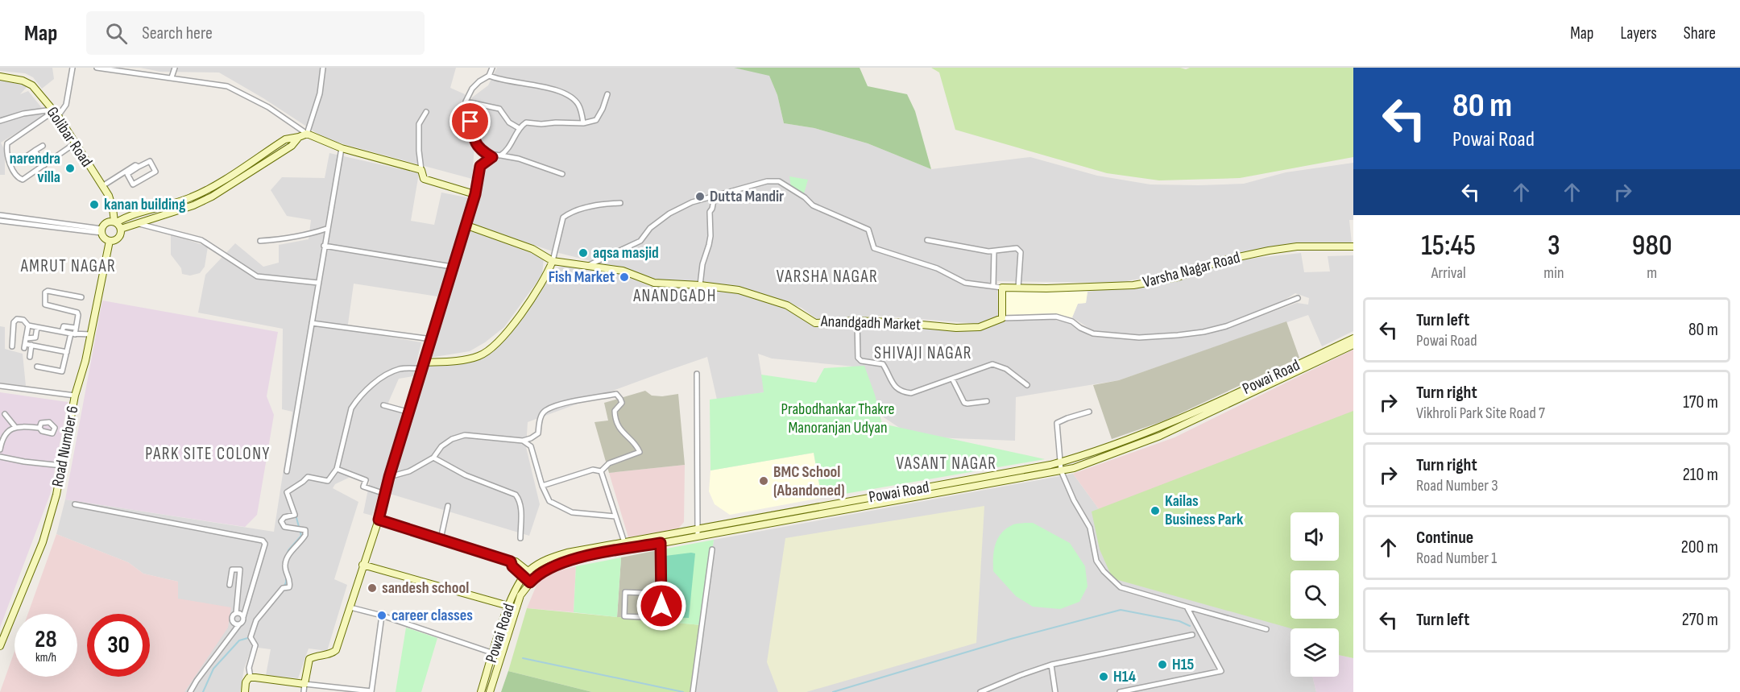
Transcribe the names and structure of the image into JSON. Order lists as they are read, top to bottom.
{
  "streets": {
    "street": [
      "Golibar Road",
      "Varsha Nagar Road",
      "Anandgadh Market",
      "Powai Road",
      "Road Number 6"
    ]
  },
  "crossings": [
    ["Golibar Road", "Road Number 6"]
  ],
  "districts": [
    "AMRUT NAGAR",
    "VARSHA NAGAR",
    "ANANDGADH",
    "SHIVAJI NAGAR",
    "PARK SITE COLONY",
    "VASANT NAGAR"
  ],
  "parks": ["Prabodhankar Thakre Manoranjan Udyan"],
  "places": [
    "narendra villa",
    "Dutta Mandir",
    "kanan building",
    "aqsa masjid",
    "Fish Market",
    "BMC School (Abandoned)",
    "Kailas Business Park",
    "sandesh school",
    "career classes",
    "H15",
    "H14"
  ],
  "page": {
    "header": "Map",
    "search": "Search here",
    "nav": ["Map", "Layers", "Share"],
    "turn": ["80 m", "Powai Road"],
    "eta": [
      "15:45",
      "Arrival",
      "3",
      "min",
      "980",
      "m"
    ],
    "list": [
      {
        "name": "Turn left",
        "note": "Powai Road",
        "value": "80 m"
      },
      {
        "name": "Turn right",
        "note": "Vikhroli Park Site Road 7",
        "value": "170 m"
      },
      {
        "name": "Turn right",
        "note": "Road Number 3",
        "value": "210 m"
      },
      {
        "name": "Continue",
        "note": "Road Number 1",
        "value": "200 m"
      },
      {
        "name": "Turn left",
        "value": "270 m"
      }
    ],
    "speed": "28 km/h",
    "limit": "30"
  }
}
